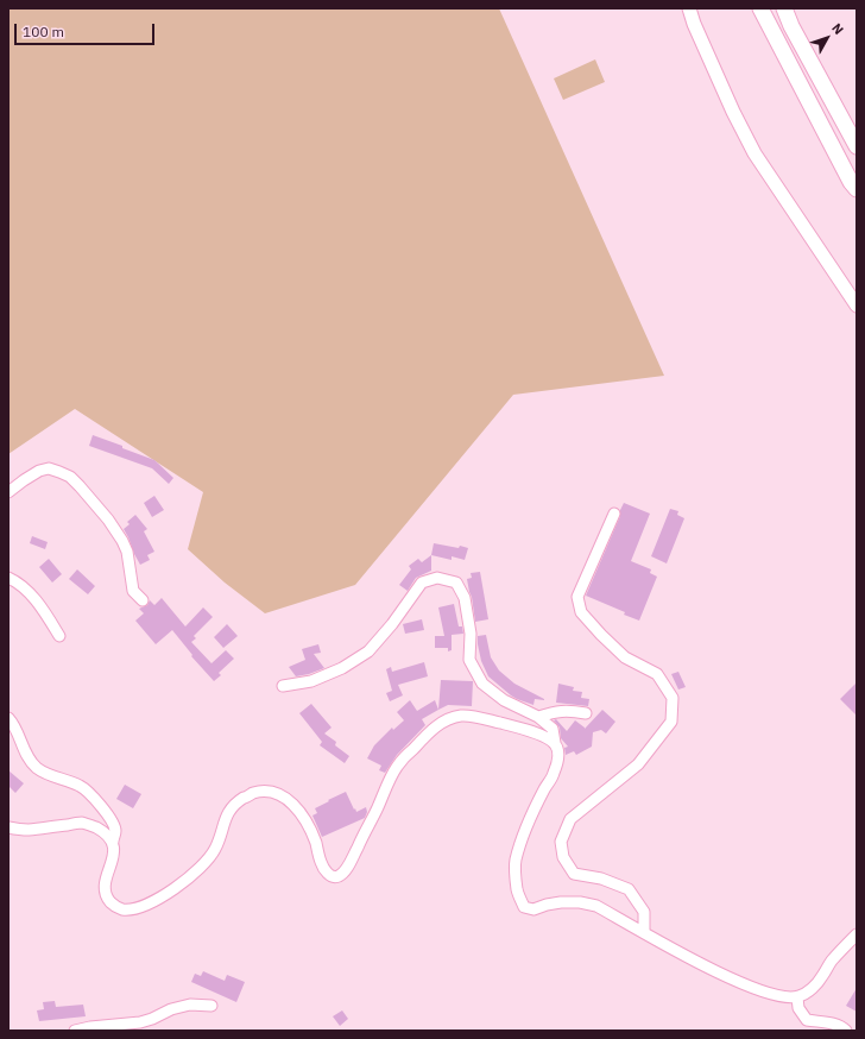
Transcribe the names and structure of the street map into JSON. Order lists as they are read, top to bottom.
{
  "scale_bar": "100 m",
  "north": "top right"
}
